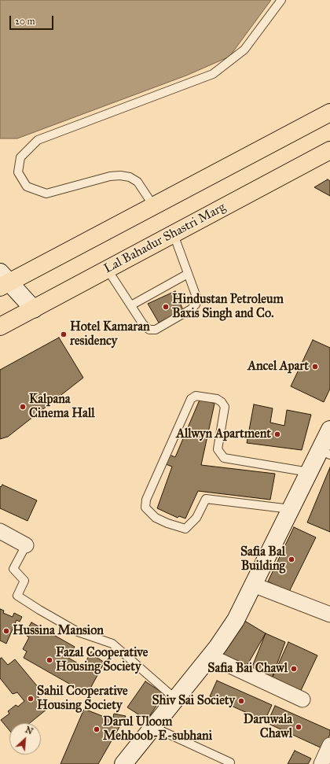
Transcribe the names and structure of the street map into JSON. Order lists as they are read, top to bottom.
{
  "streets": {
    "main road": ["Lal Bahadur Shastri Marg"]
  },
  "places": [
    "Hindustan Petroleum Baxis Singh and Co.",
    "Hotel Kamaran residency",
    "Ancel Apart",
    "Kalpana Cinema Hall",
    "Allwyn Apartment",
    "Safia Bal Building",
    "Hussina Mansion",
    "Fazal Cooperative Housing Society",
    "Safia Bai Chawl",
    "Sahil Cooperative Housing Society",
    "Shiv Sai Society",
    "Daruwala Chawl",
    "Darul Uloom Mehboob-E-subhani"
  ],
  "scale_bar": "20 m",
  "north": "top right"
}
